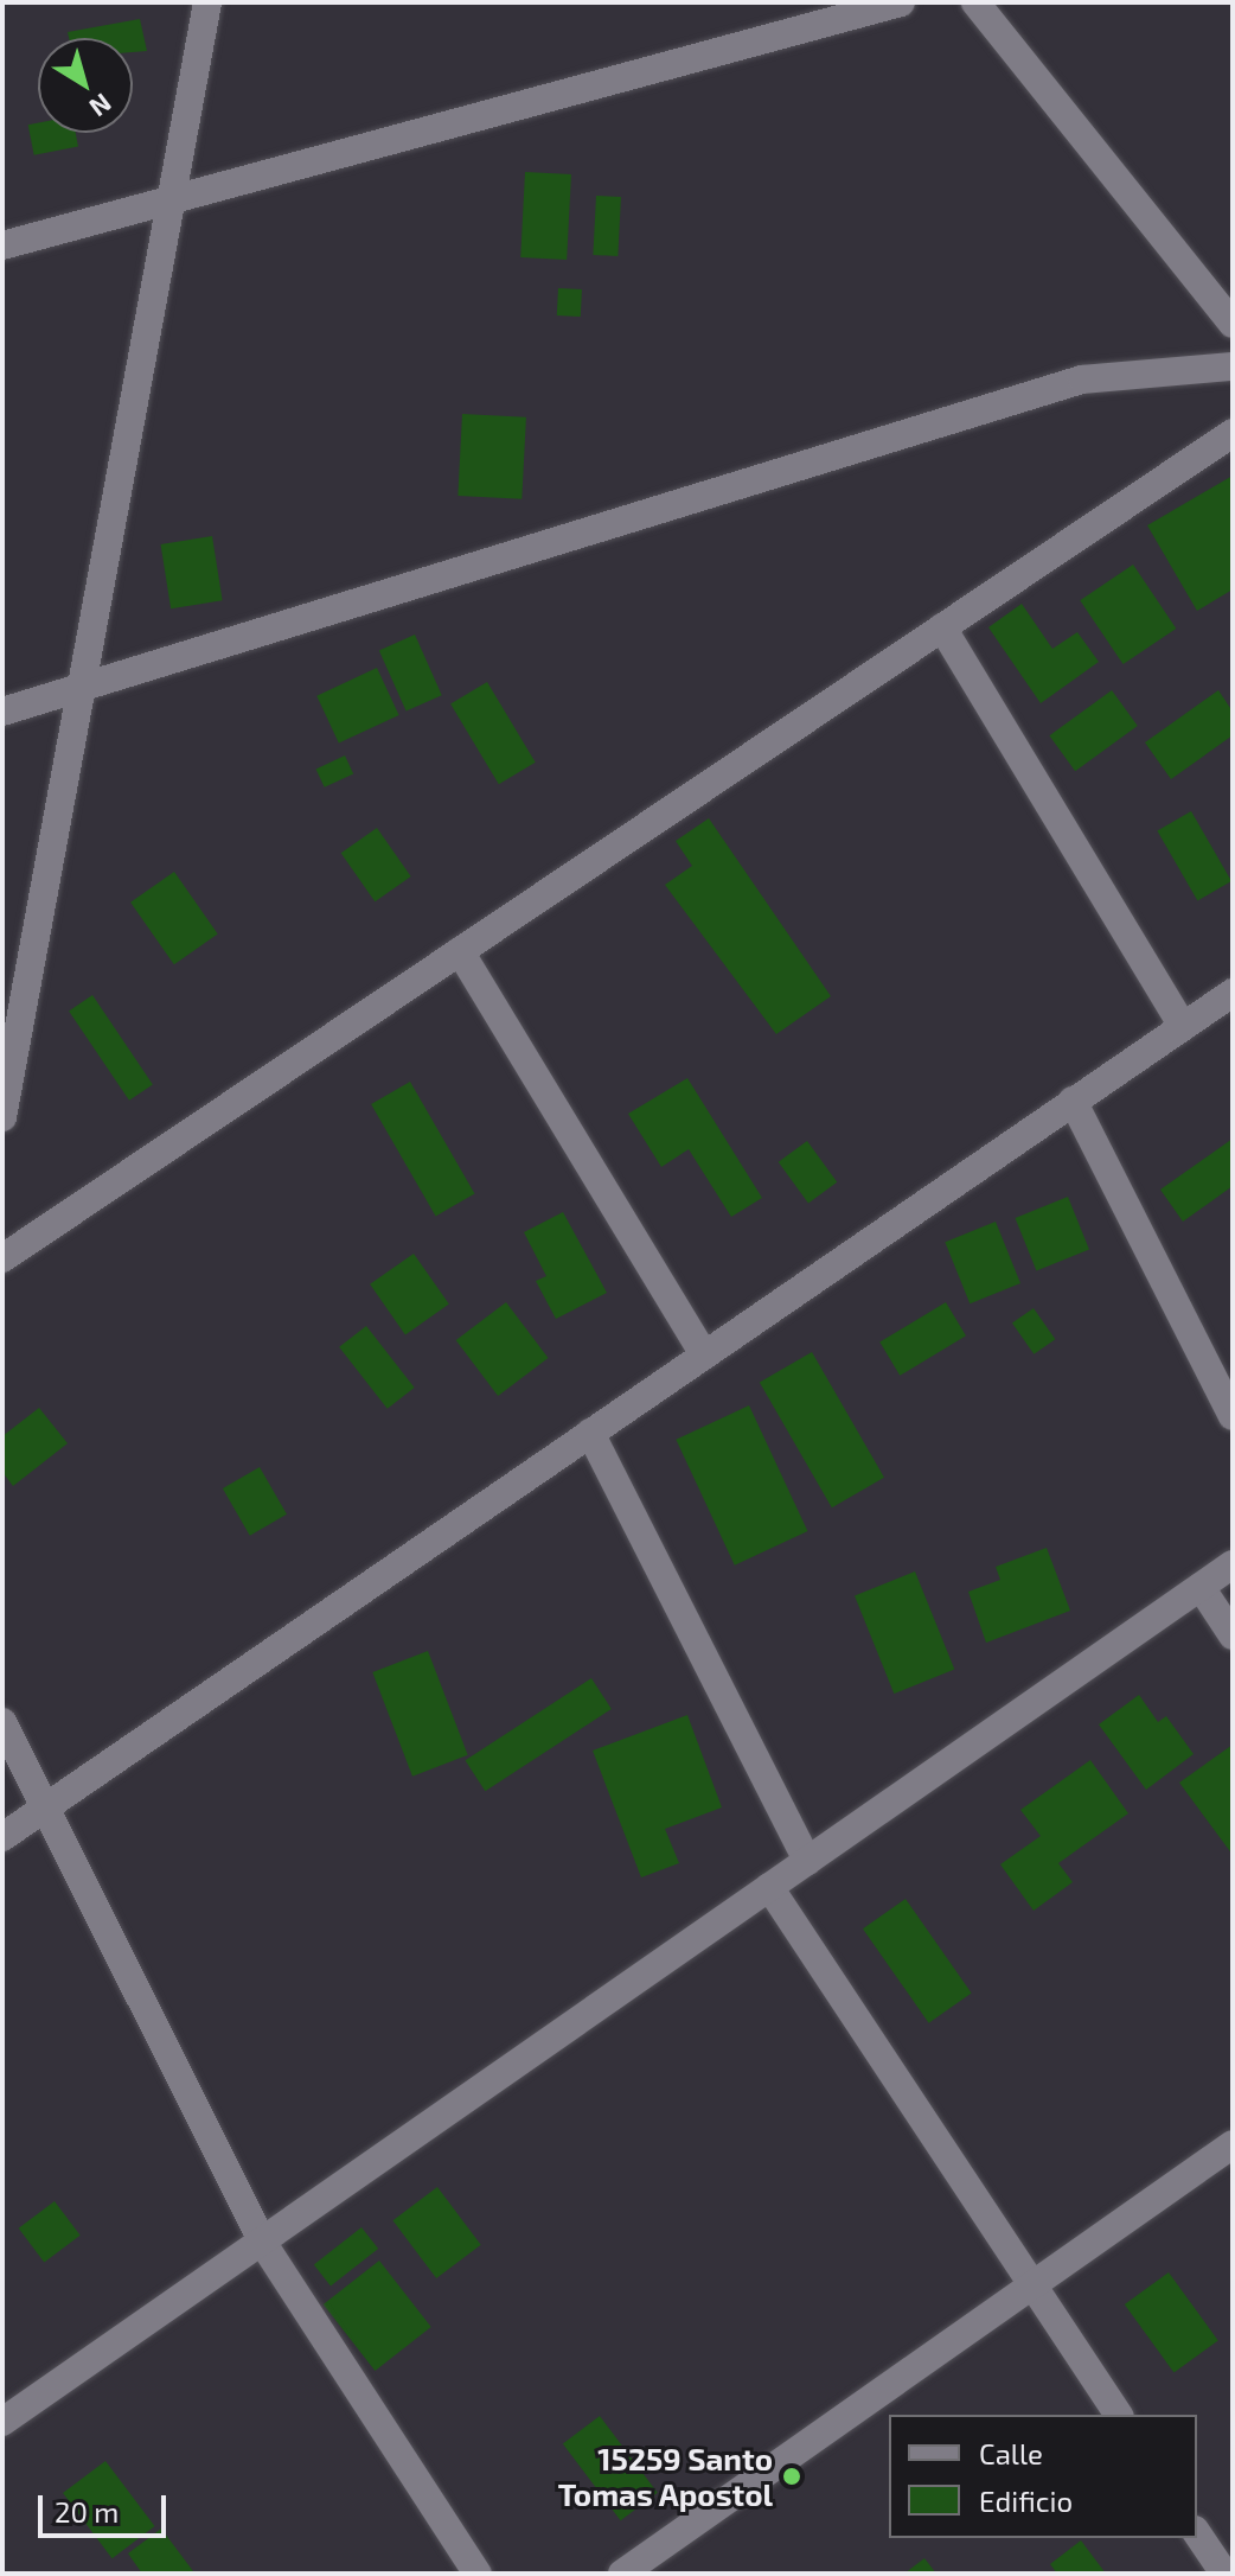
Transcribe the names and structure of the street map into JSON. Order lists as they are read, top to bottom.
{
  "places": ["15259 Santo Tomas Apostol"],
  "legend": ["Calle", "Edificio"],
  "scale_bar": "20 m",
  "north": "bottom right"
}
